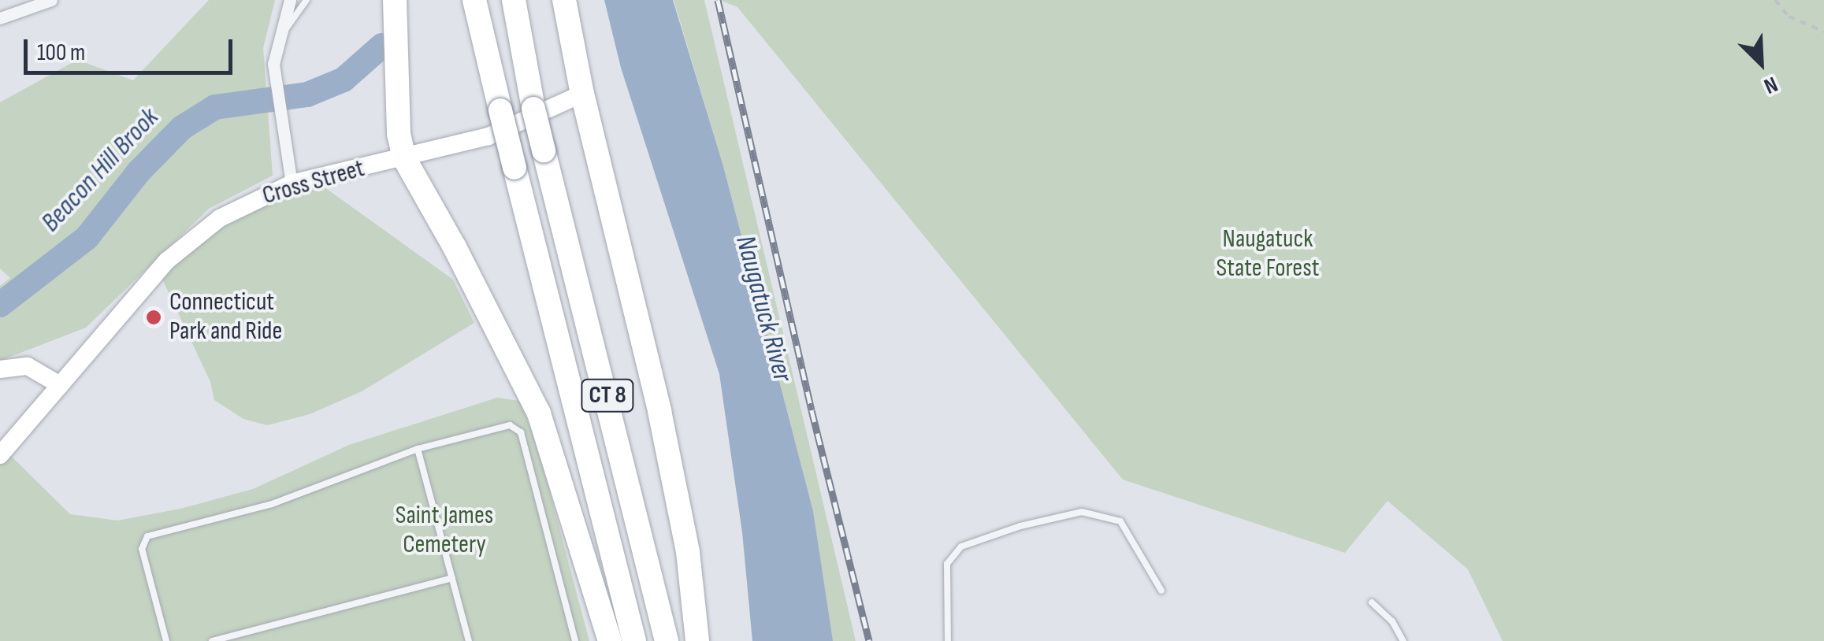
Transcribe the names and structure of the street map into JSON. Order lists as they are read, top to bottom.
{
  "streets": {
    "highway": ["CT 8"],
    "street": ["Cross Street"]
  },
  "water": ["Beacon Hill Brook", "Naugatuck River"],
  "parks": ["Naugatuck State Forest", "Saint James Cemetery"],
  "places": ["Connecticut Park and Ride"],
  "scale_bar": "100 m",
  "north": "bottom right"
}
